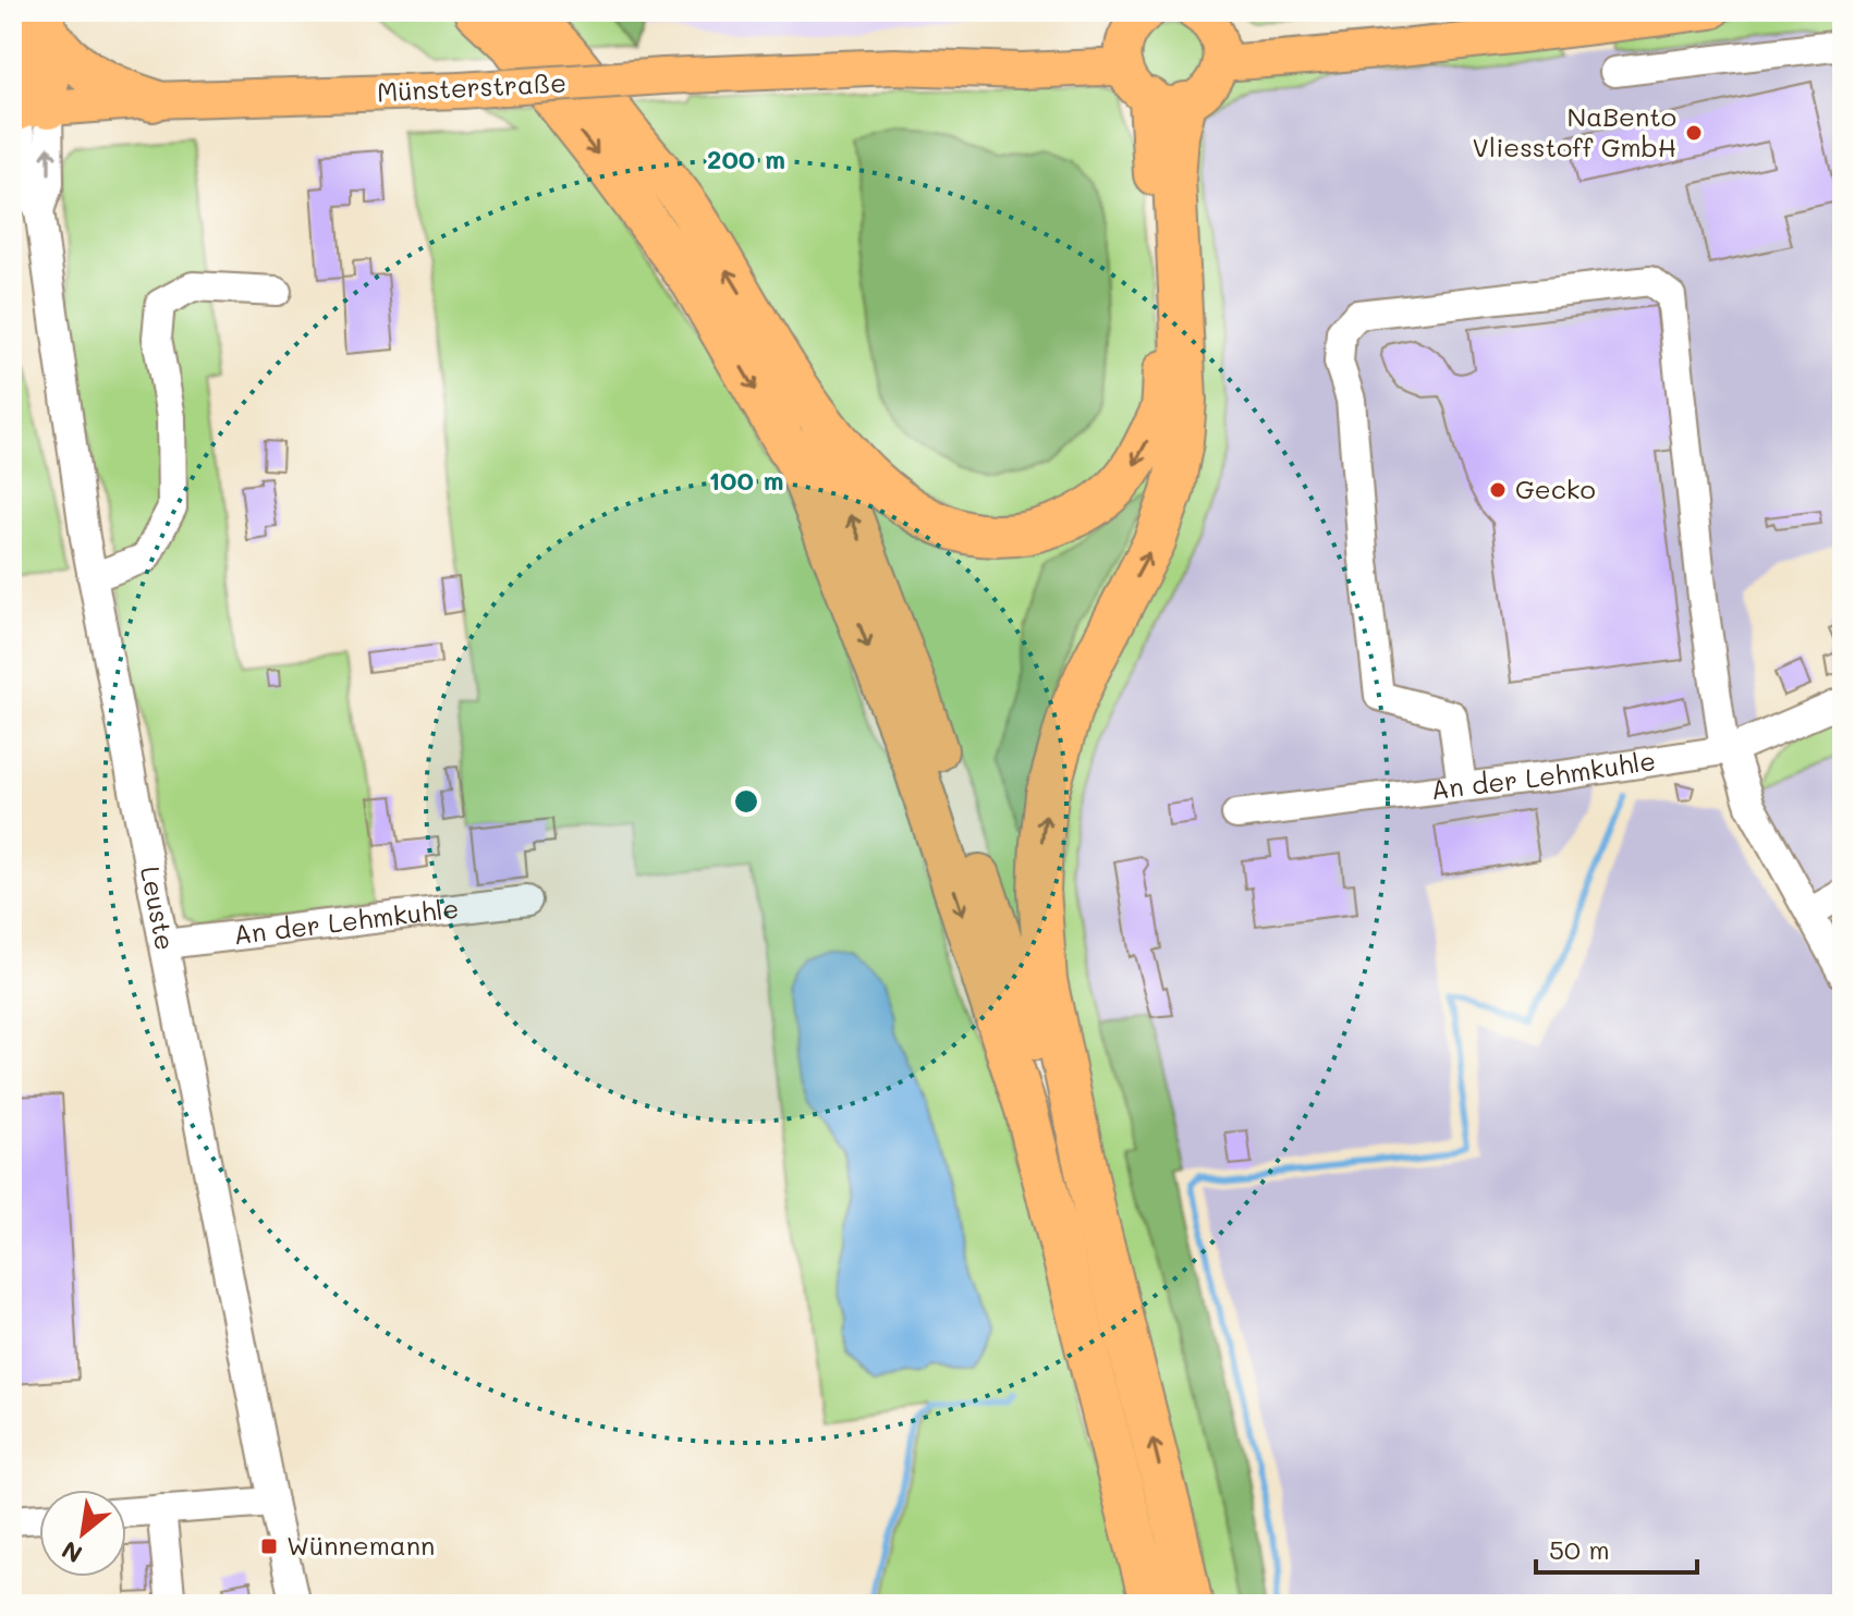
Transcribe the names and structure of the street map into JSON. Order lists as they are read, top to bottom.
{
  "streets": {
    "main road": ["Münsterstraße"],
    "street": ["An der Lehmkuhle", "Leuste"]
  },
  "crossings": [
    ["Münsterstraße", "Leuste"],
    ["An der Lehmkuhle", "Leuste"]
  ],
  "places": {
    "other": ["NaBento Vliesstoff GmbH", "Gecko"],
    "transit": ["Wünnemann"]
  },
  "scale_bar": "50 m",
  "north": "bottom left",
  "rings": ["200 m", "100 m"]
}
